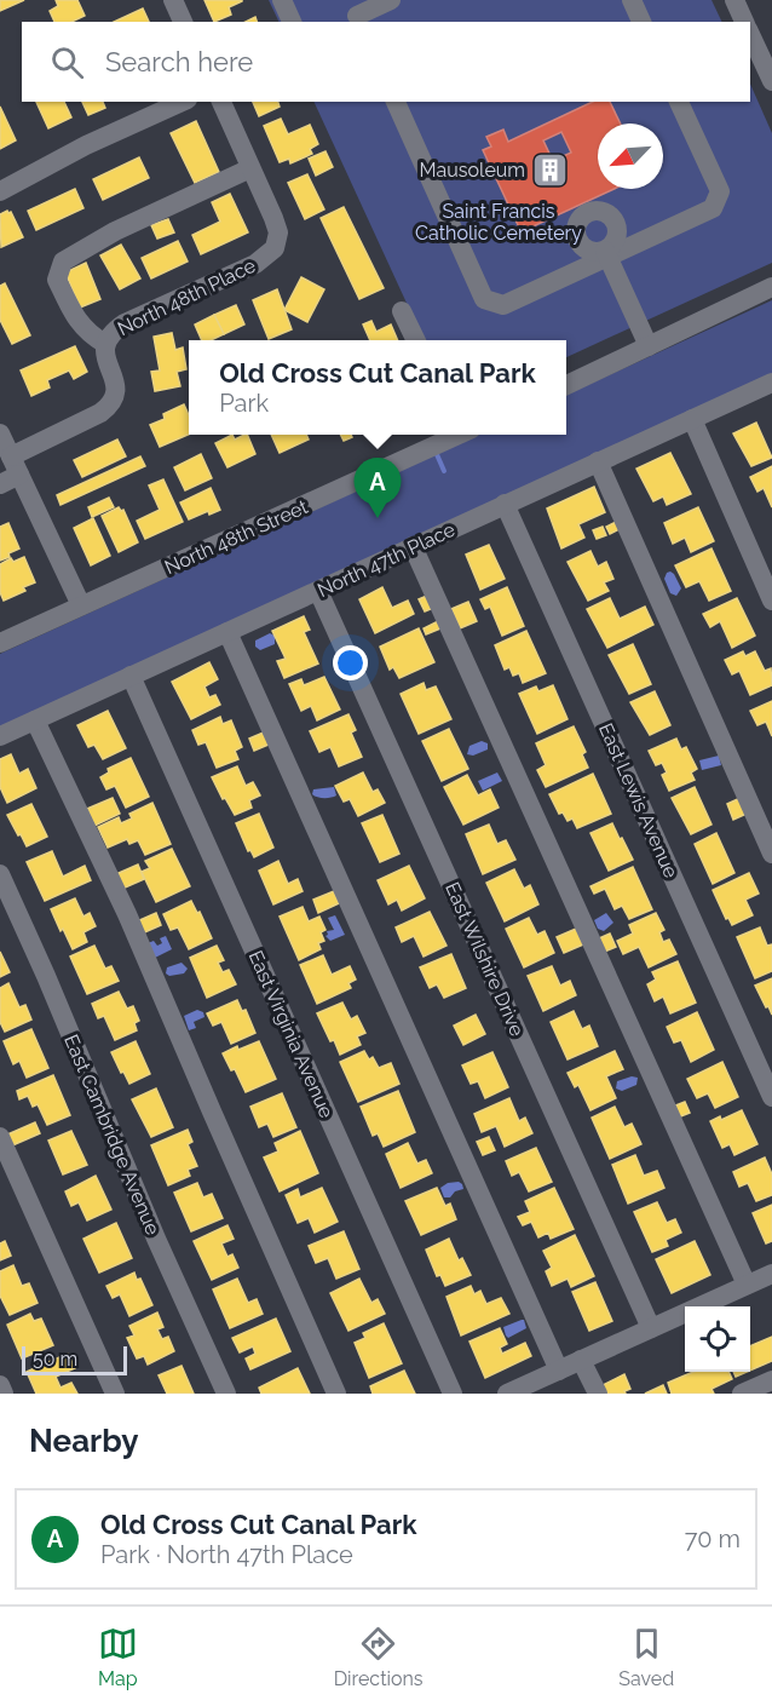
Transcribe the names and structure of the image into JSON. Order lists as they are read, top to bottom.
{
  "streets": {
    "street": [
      "North 48th Place",
      "North 48th Street",
      "North 47th Place",
      "East Lewis Avenue",
      "East Wilshire Drive",
      "East Virginia Avenue",
      "East Cambridge Avenue"
    ]
  },
  "crossings": [
    ["North 47th Place", "East Lewis Avenue"],
    ["North 47th Place", "East Wilshire Drive"],
    ["North 47th Place", "East Virginia Avenue"]
  ],
  "parks": ["Saint Francis Catholic Cemetery"],
  "places": {
    "building": ["Mausoleum"]
  },
  "scale_bar": "50 m",
  "north": "bottom left",
  "page": {
    "search": "Search here",
    "popup": ["Old Cross Cut Canal Park", "Park"],
    "pins": "A",
    "scale": "50 m",
    "heading": "Nearby",
    "list": [
      {
        "mark": "A",
        "name": "Old Cross Cut Canal Park",
        "note": "Park · North 47th Place",
        "value": "70 m"
      }
    ],
    "nav": ["Map", "Directions", "Saved"]
  }
}
